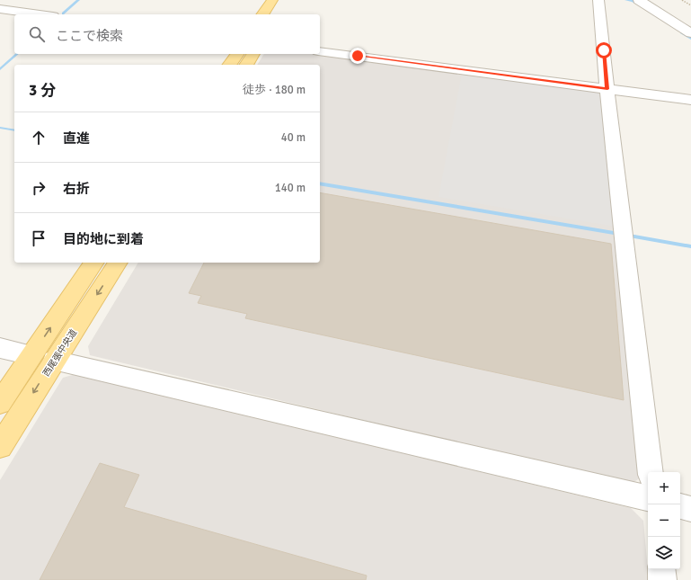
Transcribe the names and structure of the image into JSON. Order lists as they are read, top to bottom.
{
  "streets": {
    "main road": ["西尾張中央道"]
  },
  "page": {
    "search": "ここで検索",
    "heading": ["3 分", "徒歩 · 180 m"],
    "list": [
      ["直進", "40 m"],
      ["右折", "140 m"],
      "目的地に到着"
    ],
    "map_buttons": ["+", "−"]
  }
}
